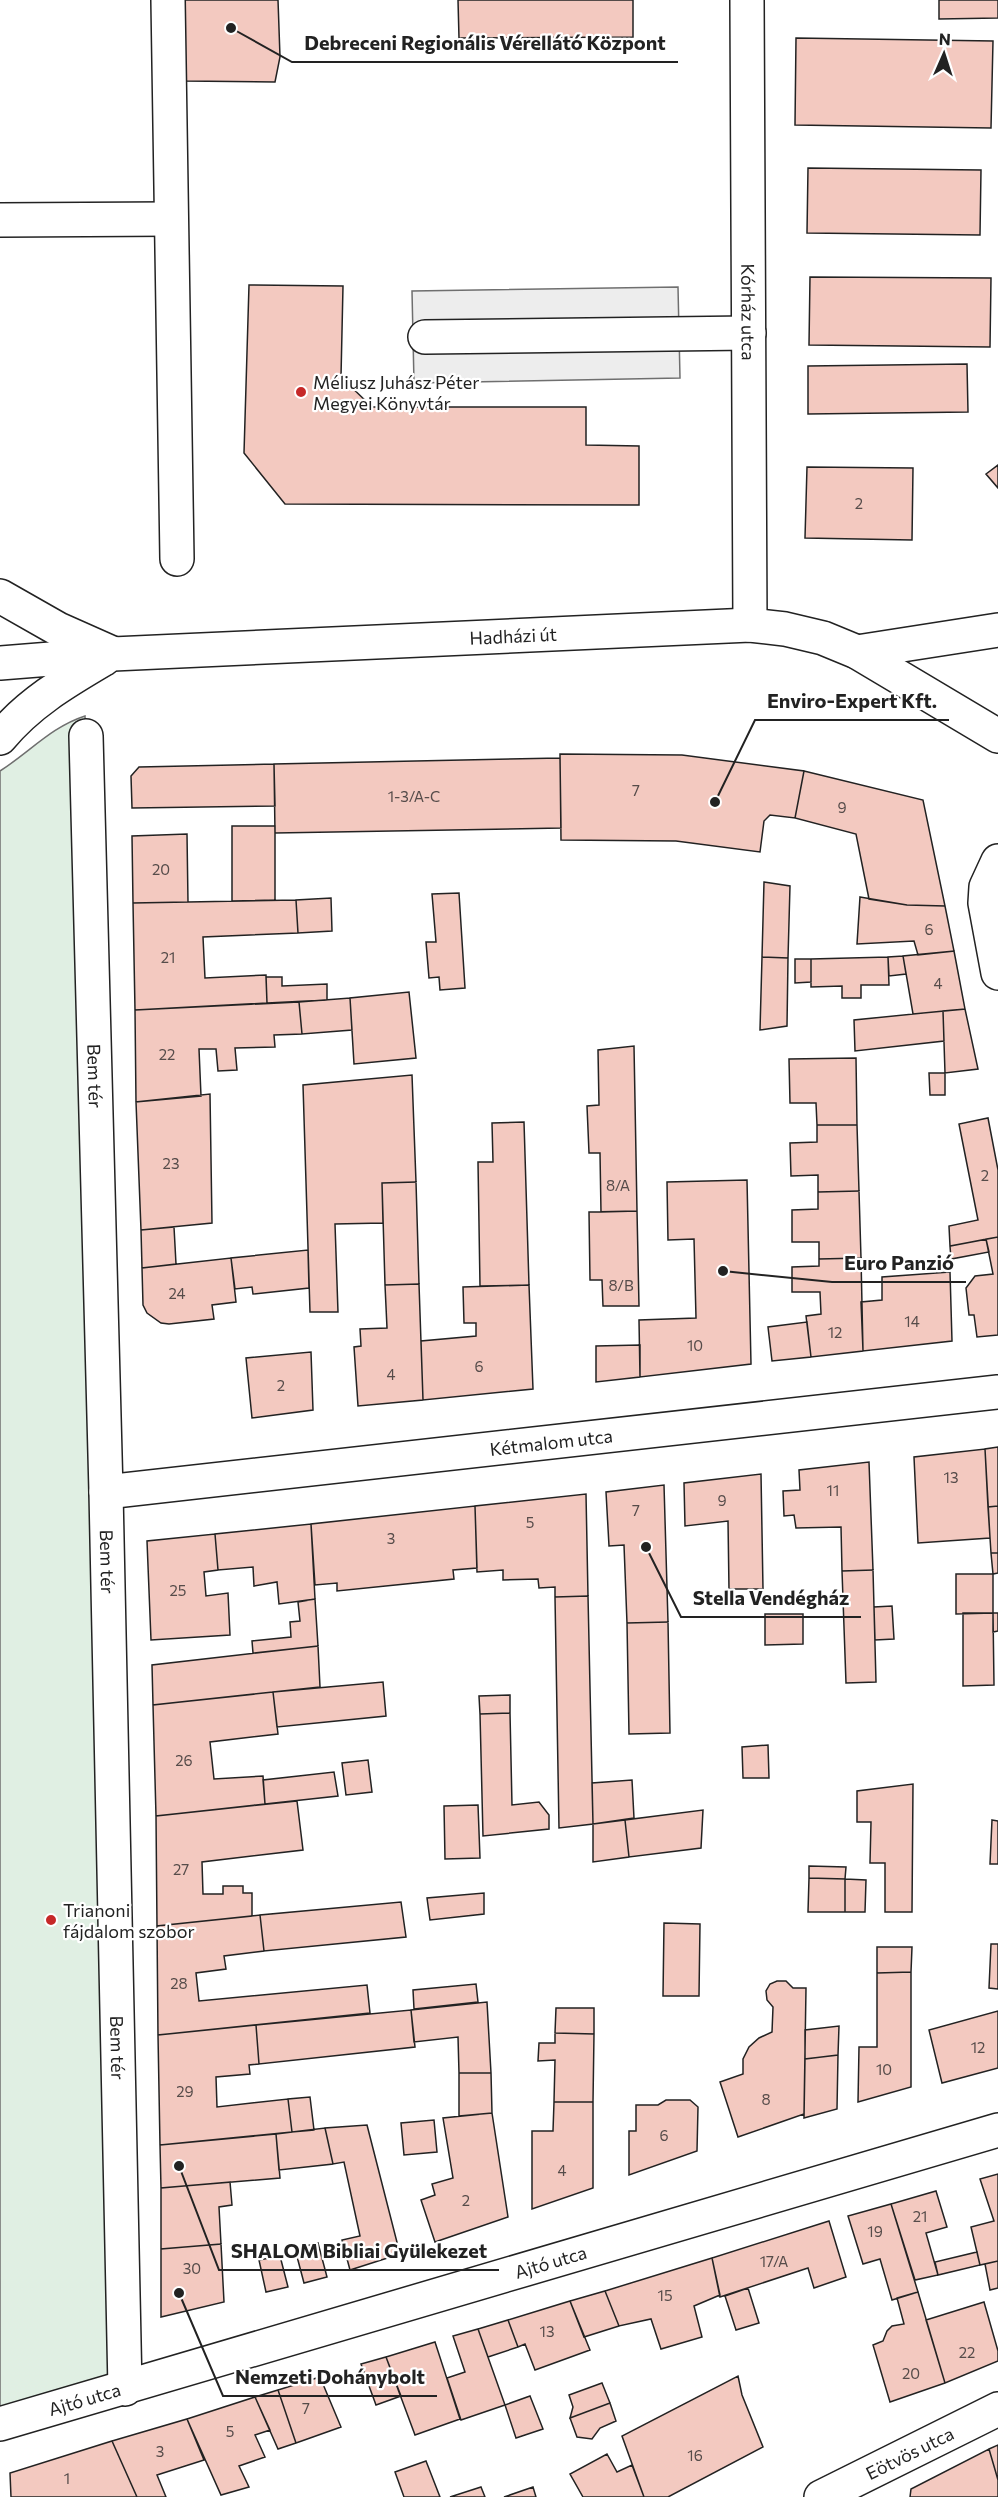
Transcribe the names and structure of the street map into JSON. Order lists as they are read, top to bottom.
{
  "streets": {
    "street": [
      "Kórház utca",
      "Hadházi út",
      "Bem tér",
      "Kétmalom utca",
      "Ajtó utca",
      "Eötvös utca"
    ]
  },
  "crossings": [
    ["Kórház utca", "Hadházi út"],
    ["Bem tér", "Kétmalom utca"],
    ["Bem tér", "Ajtó utca"]
  ],
  "places": [
    "Debreceni Regionális Vérellátó Központ",
    "Méliusz Juhász Péter Megyei Könyvtár",
    "Enviro-Expert Kft.",
    "Euro Panzió",
    "Stella Vendégház",
    "Trianoni fájdalom szobor",
    "SHALOM Bibliai Gyülekezet",
    "Nemzeti Dohánybolt"
  ],
  "house_numbers": [
    "2",
    "7",
    "1-3/A-C",
    "9",
    "20",
    "6",
    "21",
    "4",
    "22",
    "23",
    "2",
    "8/A",
    "8/B",
    "24",
    "14",
    "12",
    "10",
    "6",
    "4",
    "2",
    "13",
    "11",
    "9",
    "7",
    "5",
    "3",
    "25",
    "26",
    "27",
    "28",
    "12",
    "10",
    "29",
    "8",
    "6",
    "4",
    "2",
    "21",
    "19",
    "17/A",
    "30",
    "15",
    "13",
    "22",
    "20",
    "7",
    "5",
    "3",
    "16",
    "1"
  ],
  "north": "top"
}
